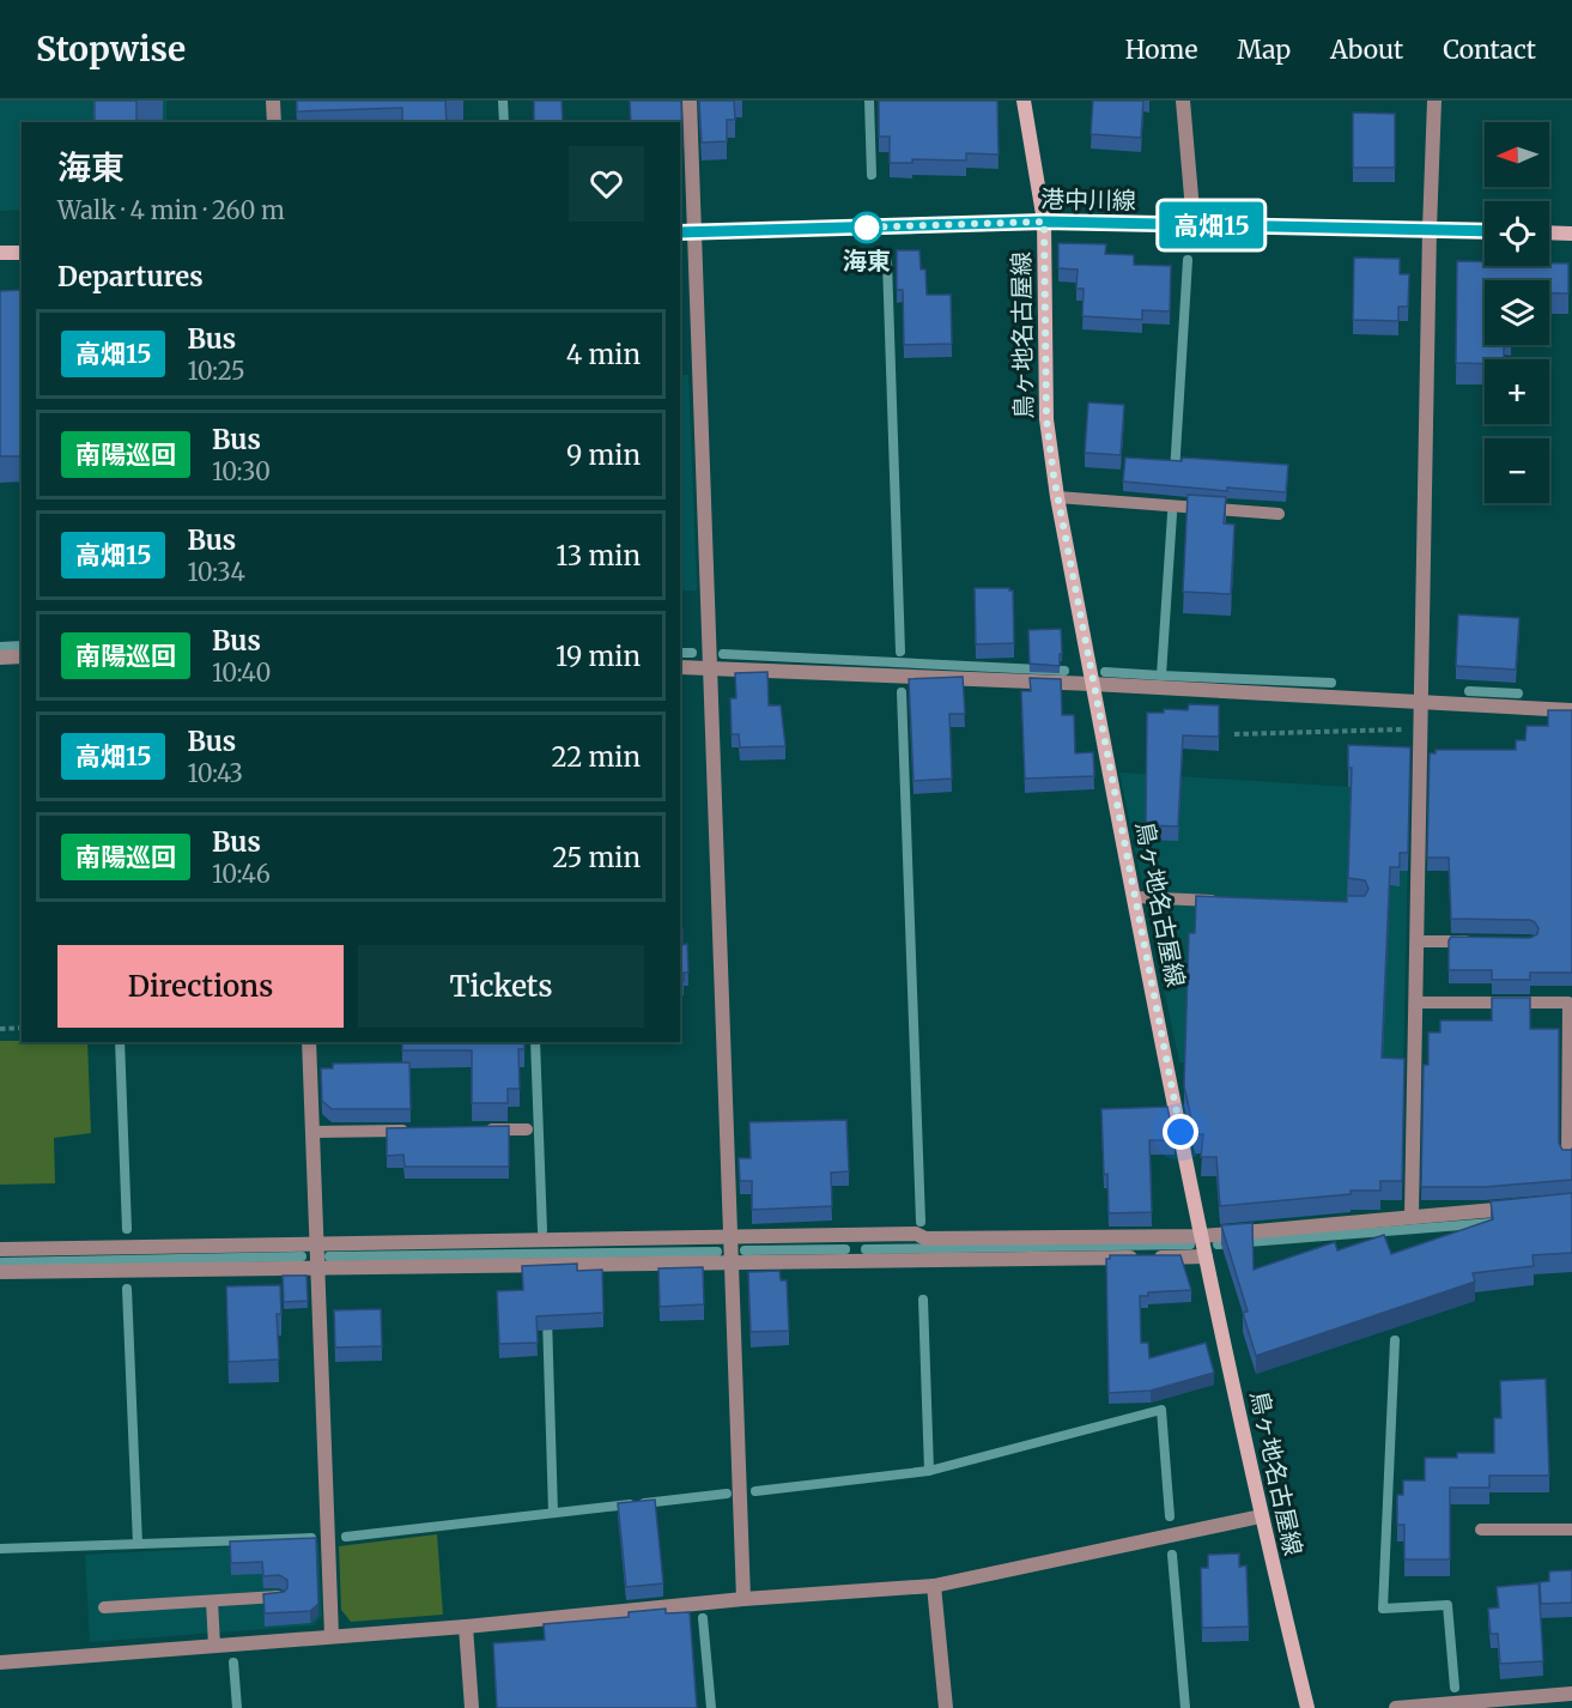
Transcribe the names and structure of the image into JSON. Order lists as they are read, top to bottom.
{
  "streets": {
    "main road": ["港中川線", "鳥ヶ地名古屋線"]
  },
  "crossings": [
    ["港中川線", "鳥ヶ地名古屋線"]
  ],
  "places": ["海東"],
  "lines": ["bus line 高畑15"],
  "north": "left",
  "page": {
    "header": "Stopwise",
    "nav": [
      "Home",
      "Map",
      "About",
      "Contact"
    ],
    "on_map": "高畑15",
    "map_buttons": ["+", "−"],
    "heading": [
      ["海東", "Walk · 4 min · 260 m"],
      "Departures"
    ],
    "list": [
      {
        "mark": "高畑15",
        "name": "Bus",
        "note": "10:25",
        "value": "4 min"
      },
      {
        "mark": "南陽巡回",
        "name": "Bus",
        "note": "10:30",
        "value": "9 min"
      },
      {
        "mark": "高畑15",
        "name": "Bus",
        "note": "10:34",
        "value": "13 min"
      },
      {
        "mark": "南陽巡回",
        "name": "Bus",
        "note": "10:40",
        "value": "19 min"
      },
      {
        "mark": "高畑15",
        "name": "Bus",
        "note": "10:43",
        "value": "22 min"
      },
      {
        "mark": "南陽巡回",
        "name": "Bus",
        "note": "10:46",
        "value": "25 min"
      }
    ],
    "buttons": ["Directions", "Tickets"]
  }
}
